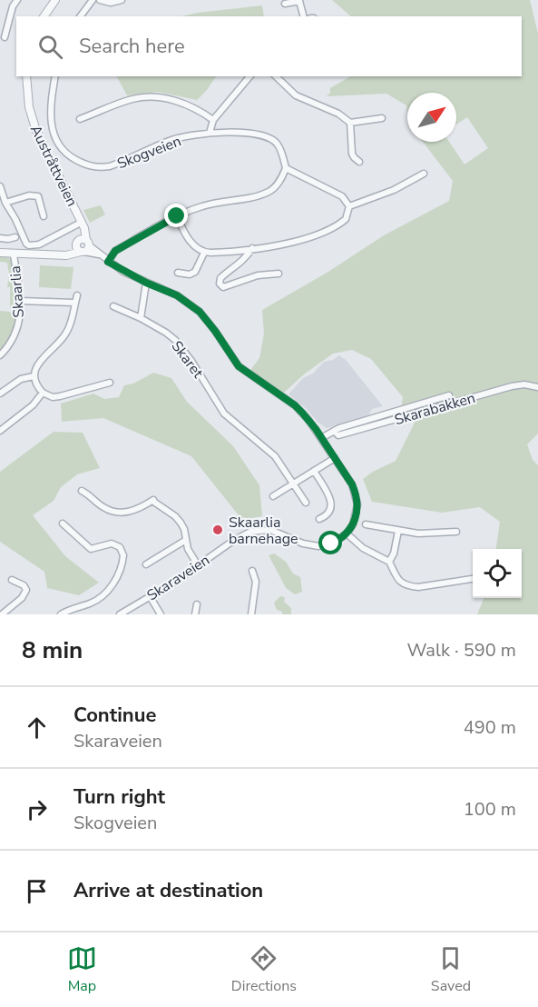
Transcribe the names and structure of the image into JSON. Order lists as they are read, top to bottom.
{
  "streets": {
    "street": [
      "Skogveien",
      "Austråttveien",
      "Skaarlia",
      "Skaret",
      "Skarabakken",
      "Skaraveien"
    ]
  },
  "places": ["Skaarlia barnehage"],
  "north": "top right",
  "page": {
    "search": "Search here",
    "heading": ["8 min", "Walk · 590 m"],
    "list": [
      ["Continue", "Skaraveien", "490 m"],
      ["Turn right", "Skogveien", "100 m"],
      "Arrive at destination"
    ],
    "nav": ["Map", "Directions", "Saved"]
  }
}
